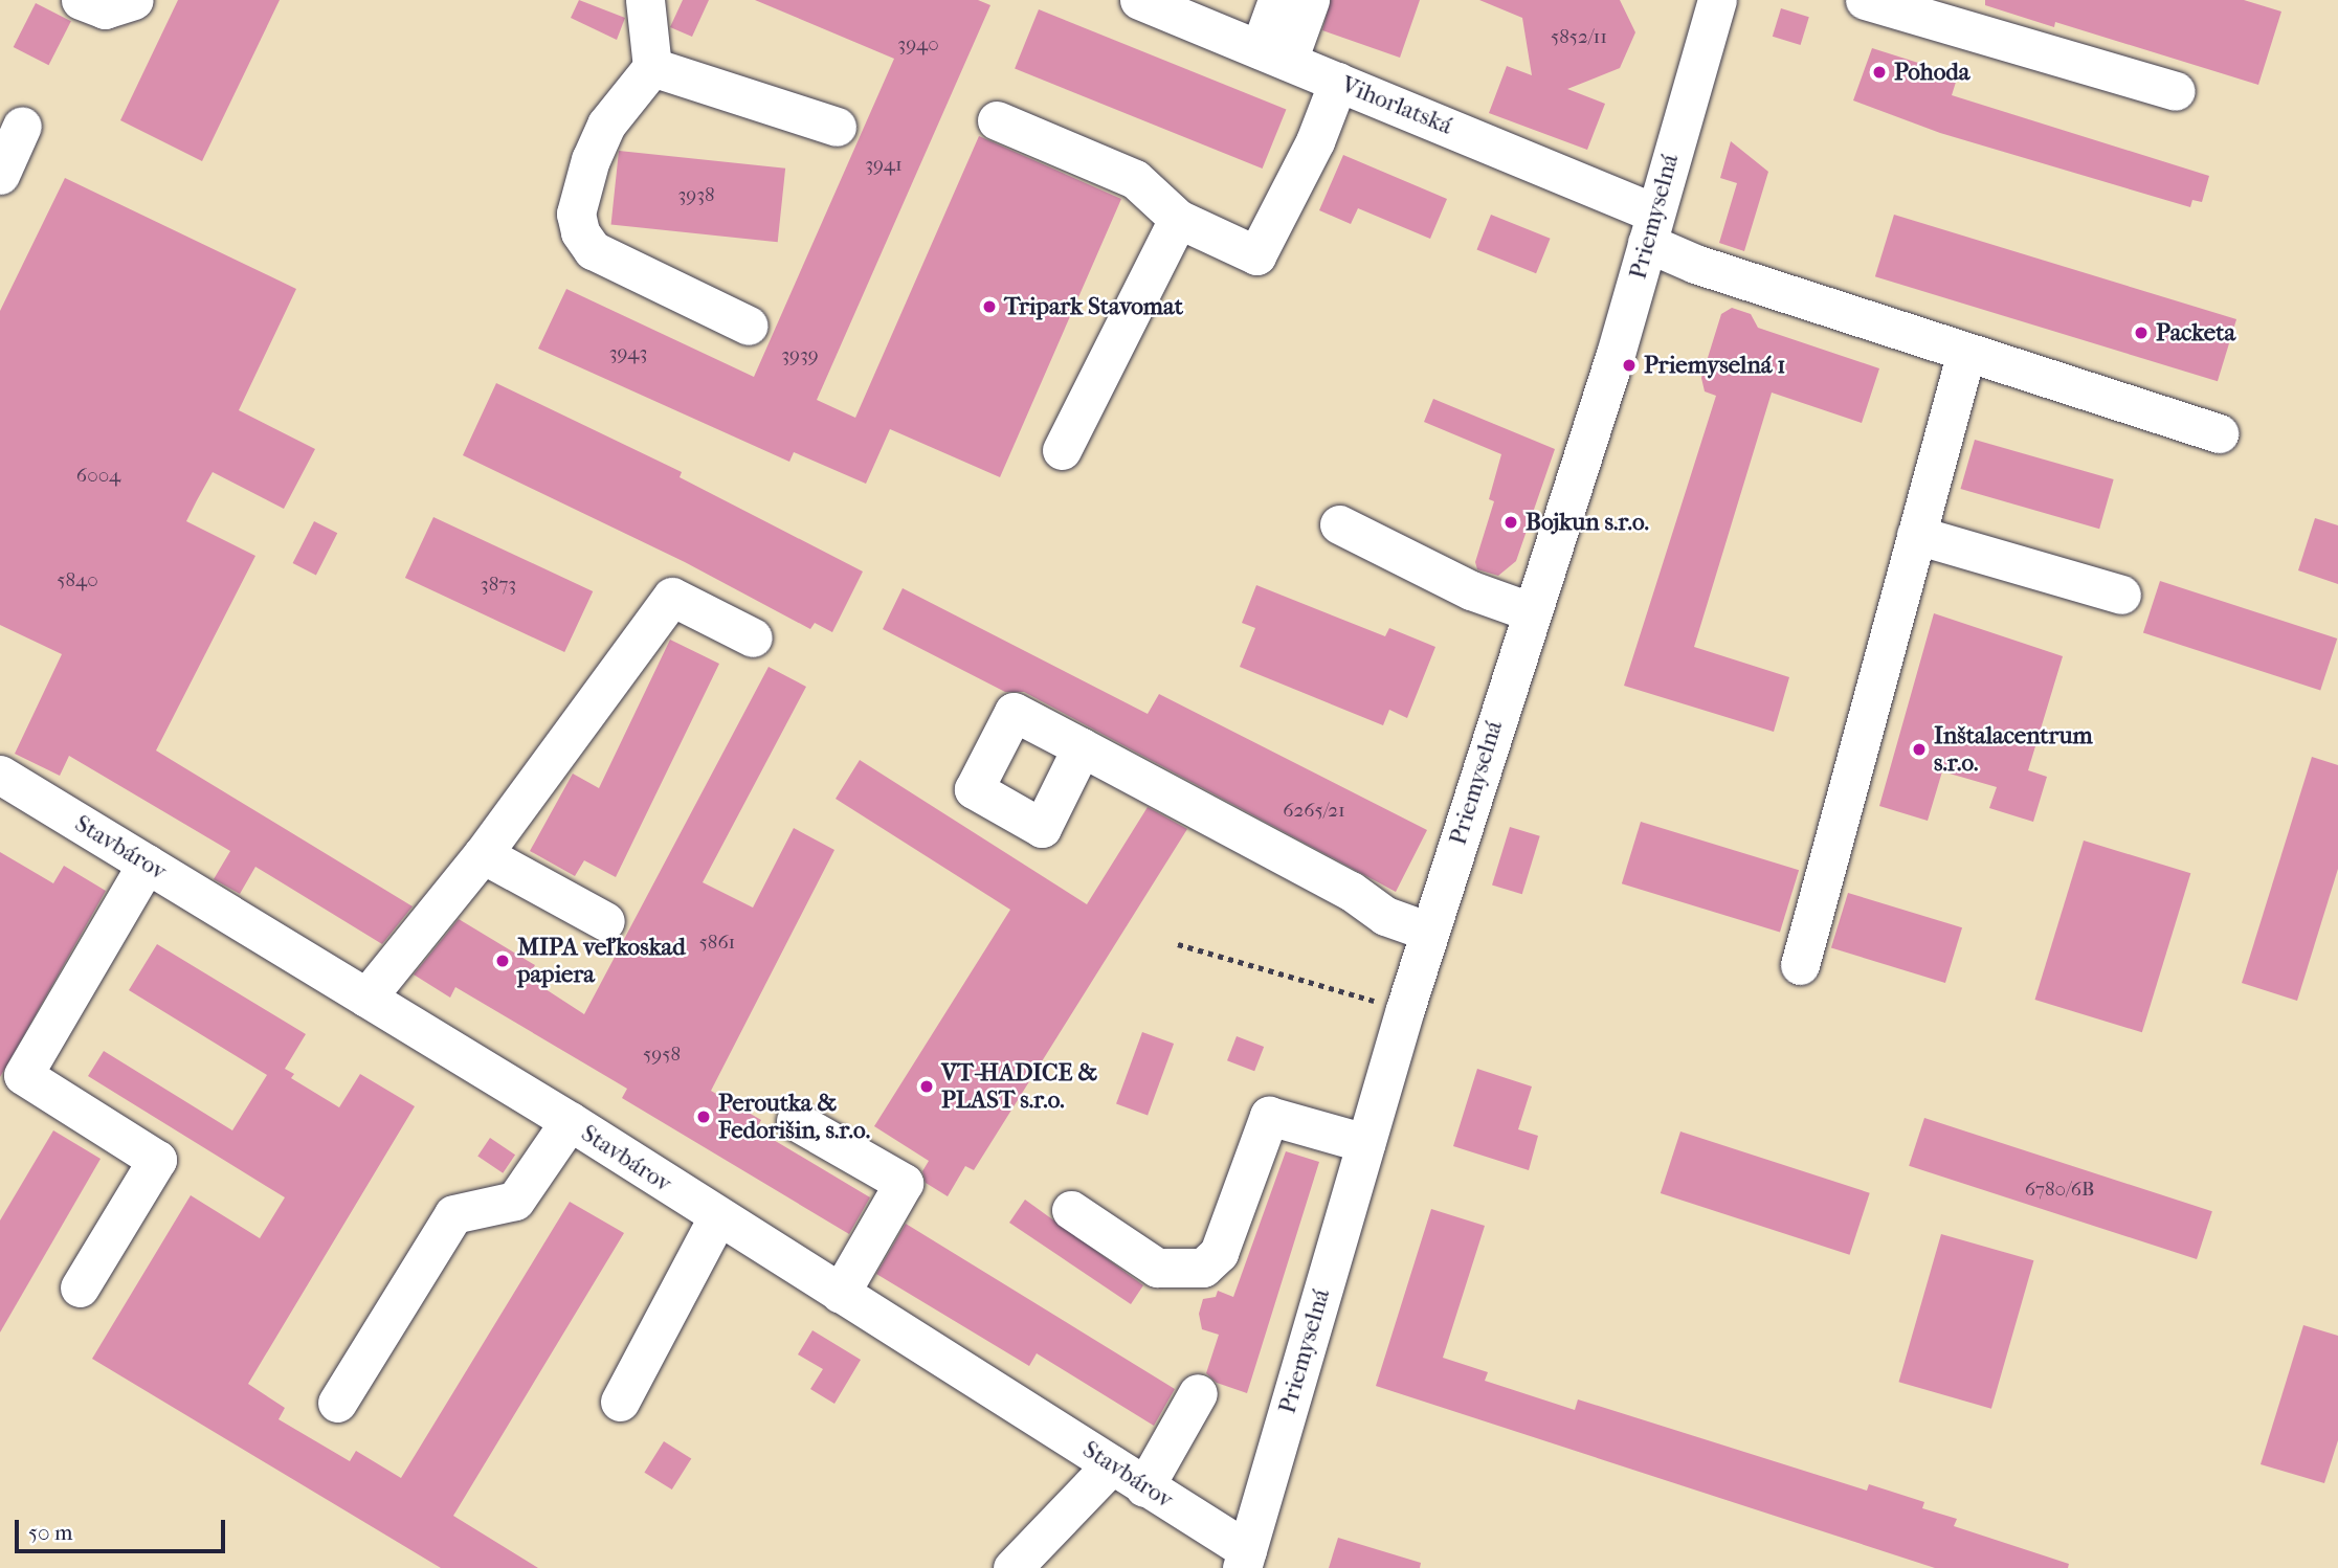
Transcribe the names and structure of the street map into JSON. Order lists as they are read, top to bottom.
{
  "streets": {
    "street": ["Vihorlatská", "Priemyselná", "Stavbárov"]
  },
  "crossings": [
    ["Vihorlatská", "Priemyselná"],
    ["Priemyselná", "Stavbárov"]
  ],
  "places": [
    "Pohoda",
    "Tripark Stavomat",
    "Packeta",
    "Priemyselná 1",
    "Bojkun s.r.o.",
    "Inštalacentrum s.r.o.",
    "MIPA veľkoskad papiera",
    "VT-HADICE & PLAST s.r.o.",
    "Peroutka & Fedorišin, s.r.o."
  ],
  "house_numbers": [
    "5852/11",
    "3940",
    "3941",
    "3938",
    "3943",
    "3939",
    "6004",
    "5840",
    "3873",
    "6265/21",
    "5861",
    "5958",
    "6780/6B"
  ],
  "scale_bar": "50 m"
}
